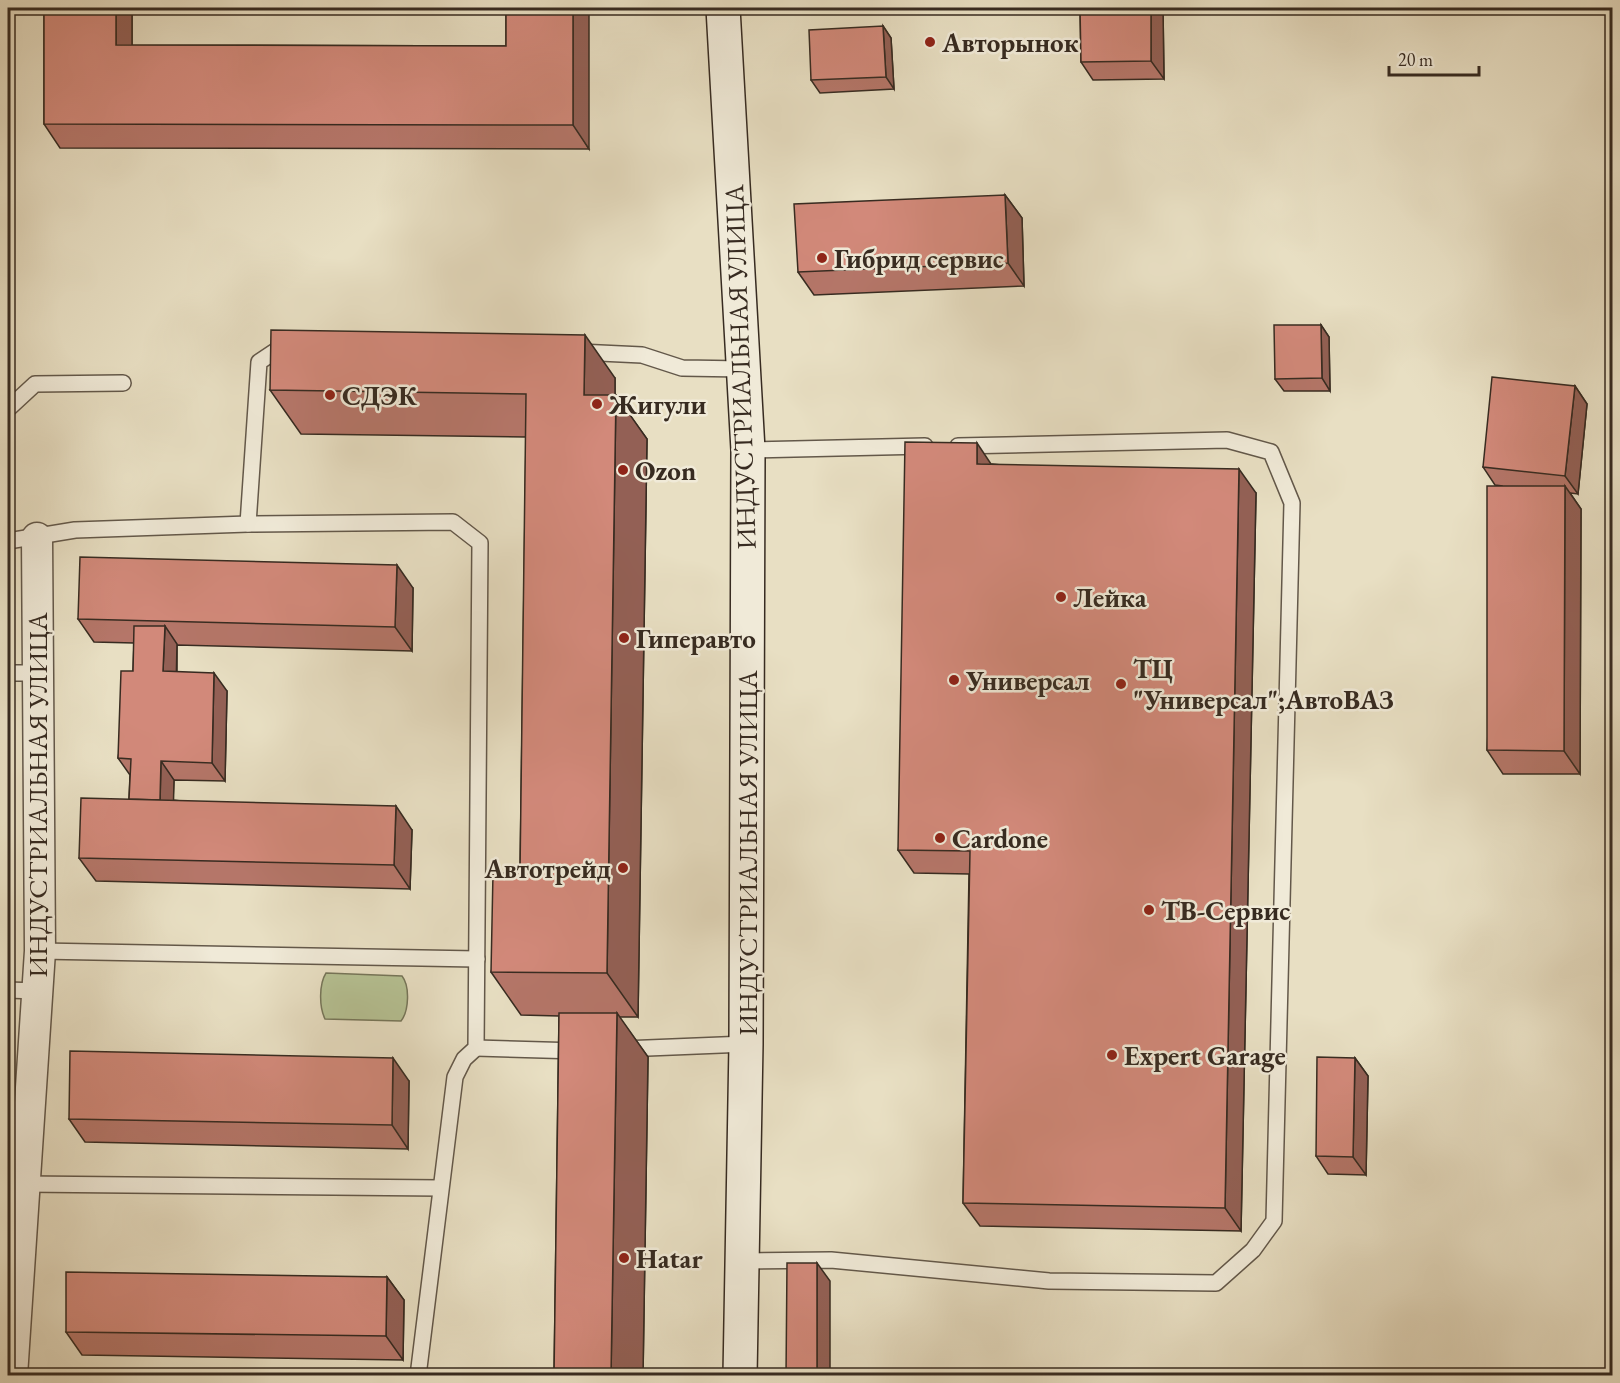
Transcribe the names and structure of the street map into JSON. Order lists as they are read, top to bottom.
{
  "streets": {
    "main road": ["ИНДУСТРИАЛЬНАЯ УЛИЦА"]
  },
  "places": [
    "Авторынок",
    "Гибрид сервис",
    "СДЭК",
    "Жигули",
    "Ozon",
    "Лейка",
    "Гиперавто",
    "Универсал",
    "ТЦ \"Универсал\";АвтоВАЗ",
    "Cardone",
    "Автотрейд",
    "ТВ-Сервис",
    "Expert Garage",
    "Hatar"
  ],
  "scale_bar": "20 m"
}
